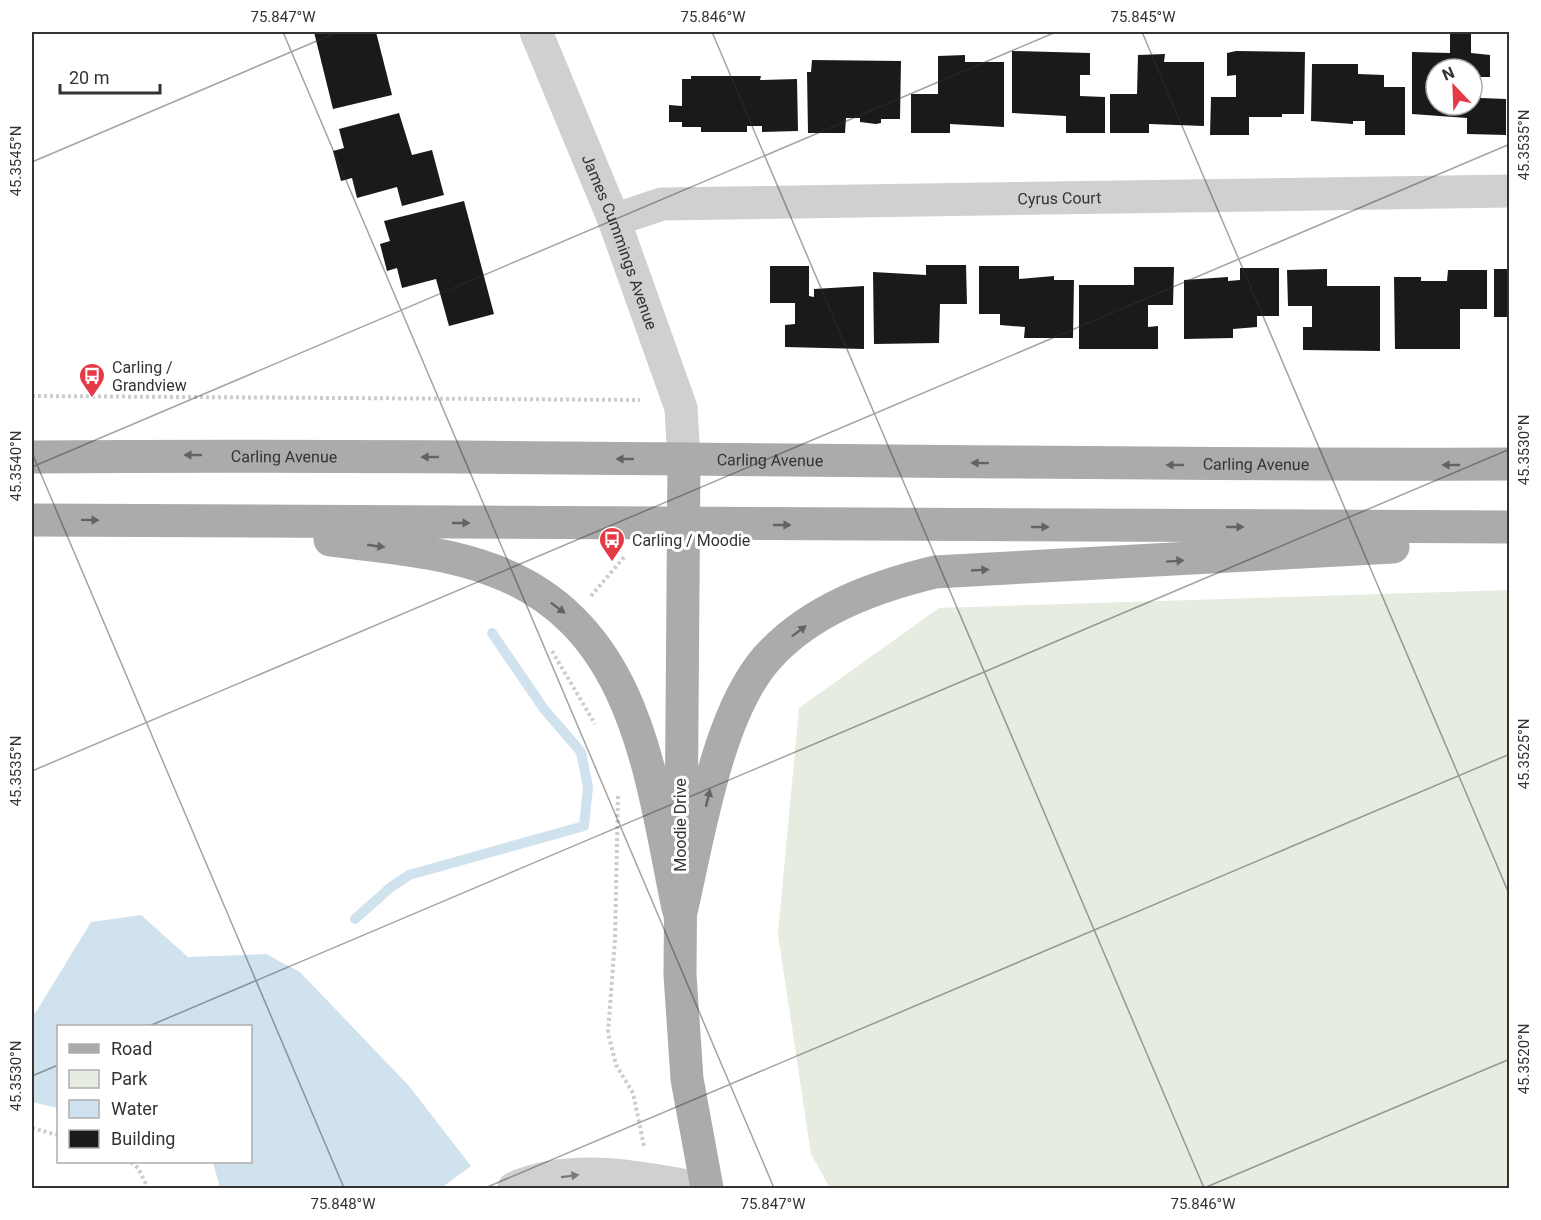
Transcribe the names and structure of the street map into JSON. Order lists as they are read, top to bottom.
{
  "streets": {
    "main road": ["Carling Avenue", "Moodie Drive"],
    "street": ["Cyrus Court", "James Cummings Avenue"]
  },
  "crossings": [
    ["Cyrus Court", "James Cummings Avenue"],
    ["James Cummings Avenue", "Carling Avenue"],
    ["James Cummings Avenue", "Moodie Drive"],
    ["Carling Avenue", "Moodie Drive"]
  ],
  "places": {
    "bus stop": ["Carling / Grandview", "Carling / Moodie"]
  },
  "legend": [
    "Road",
    "Park",
    "Water",
    "Building"
  ],
  "scale_bar": "20 m",
  "north": "top left",
  "coordinates": [
    "75.847°W",
    "75.846°W",
    "75.845°W",
    "45.3535°N",
    "45.3545°N",
    "45.3530°N",
    "45.3540°N",
    "45.3525°N",
    "45.3520°N",
    "75.848°W"
  ]
}
